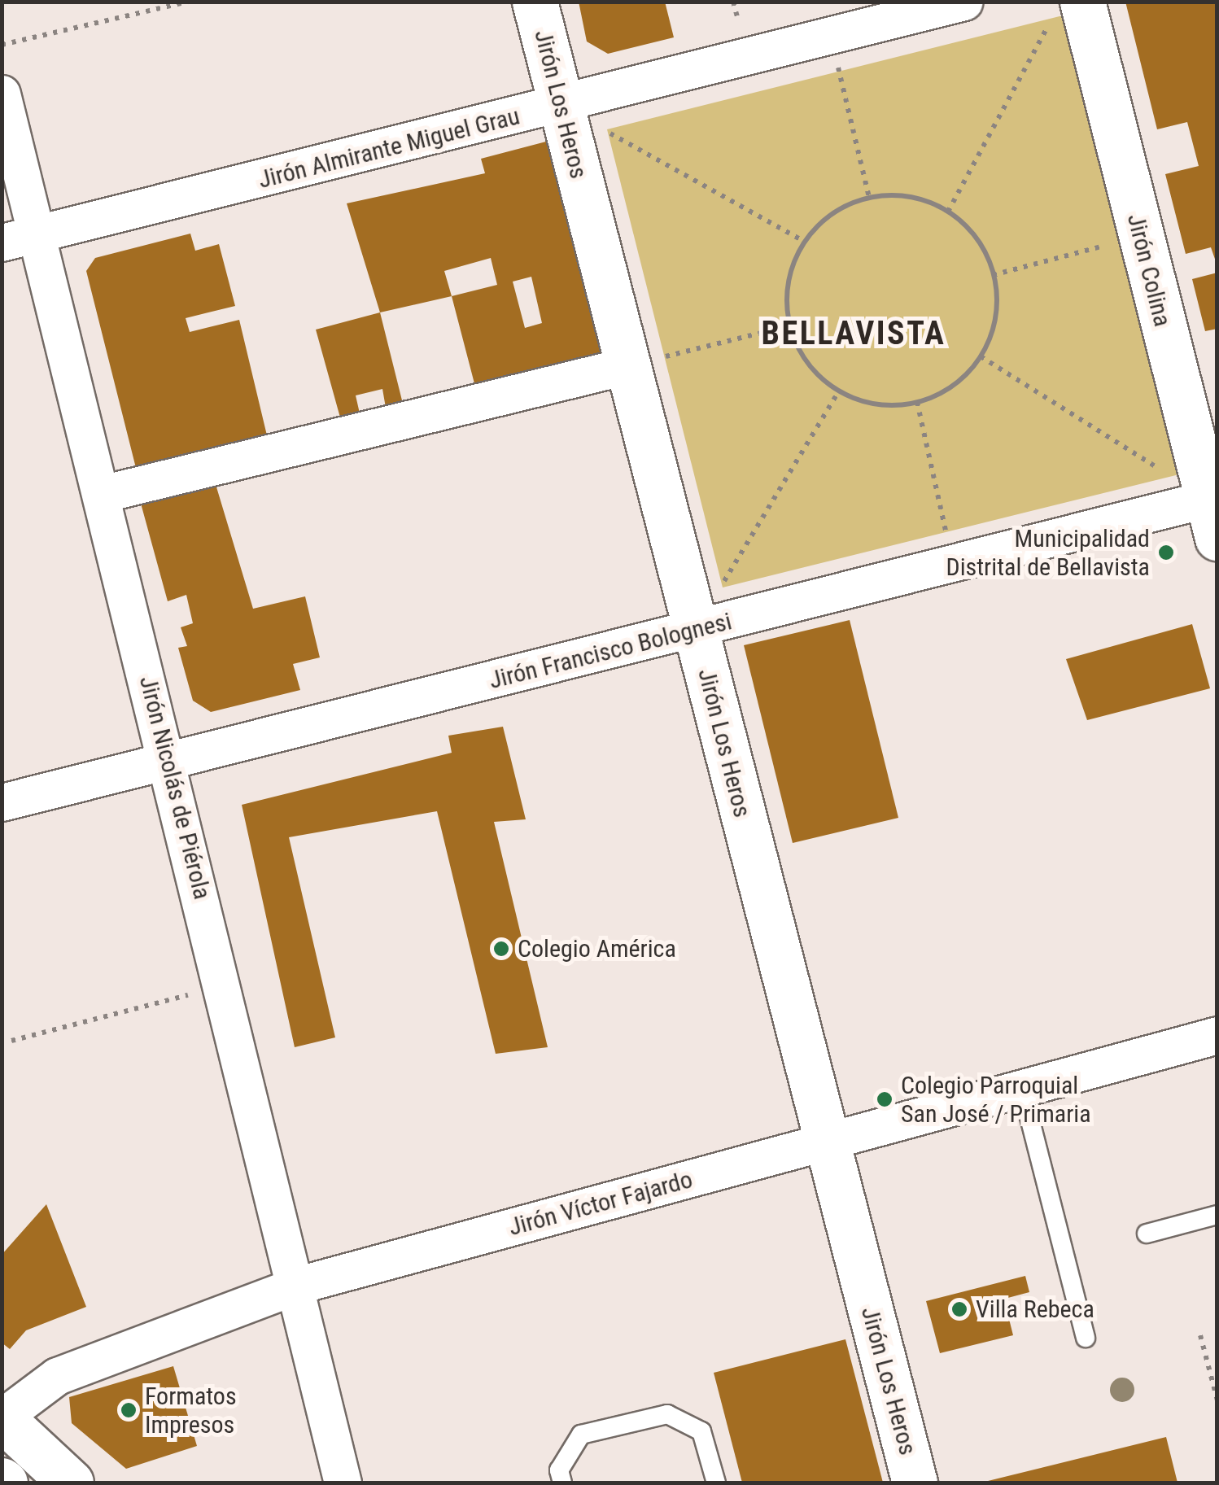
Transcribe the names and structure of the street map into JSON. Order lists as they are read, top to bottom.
{
  "streets": {
    "street": [
      "Jirón Los Heros",
      "Jirón Almirante Miguel Grau",
      "Jirón Colina",
      "Jirón Francisco Bolognesi",
      "Jirón Nicolás de Piérola",
      "Jirón Víctor Fajardo"
    ]
  },
  "crossings": [
    ["Jirón Los Heros", "Jirón Almirante Miguel Grau"],
    ["Jirón Los Heros", "Jirón Francisco Bolognesi"],
    ["Jirón Los Heros", "Jirón Víctor Fajardo"],
    ["Jirón Almirante Miguel Grau", "Jirón Nicolás de Piérola"],
    ["Jirón Colina", "Jirón Francisco Bolognesi"],
    ["Jirón Francisco Bolognesi", "Jirón Nicolás de Piérola"],
    ["Jirón Nicolás de Piérola", "Jirón Víctor Fajardo"]
  ],
  "districts": ["BELLAVISTA"],
  "places": [
    "Municipalidad Distrital de Bellavista",
    "Colegio América",
    "Colegio Parroquial San José / Primaria",
    "Villa Rebeca",
    "Formatos Impresos"
  ]
}
